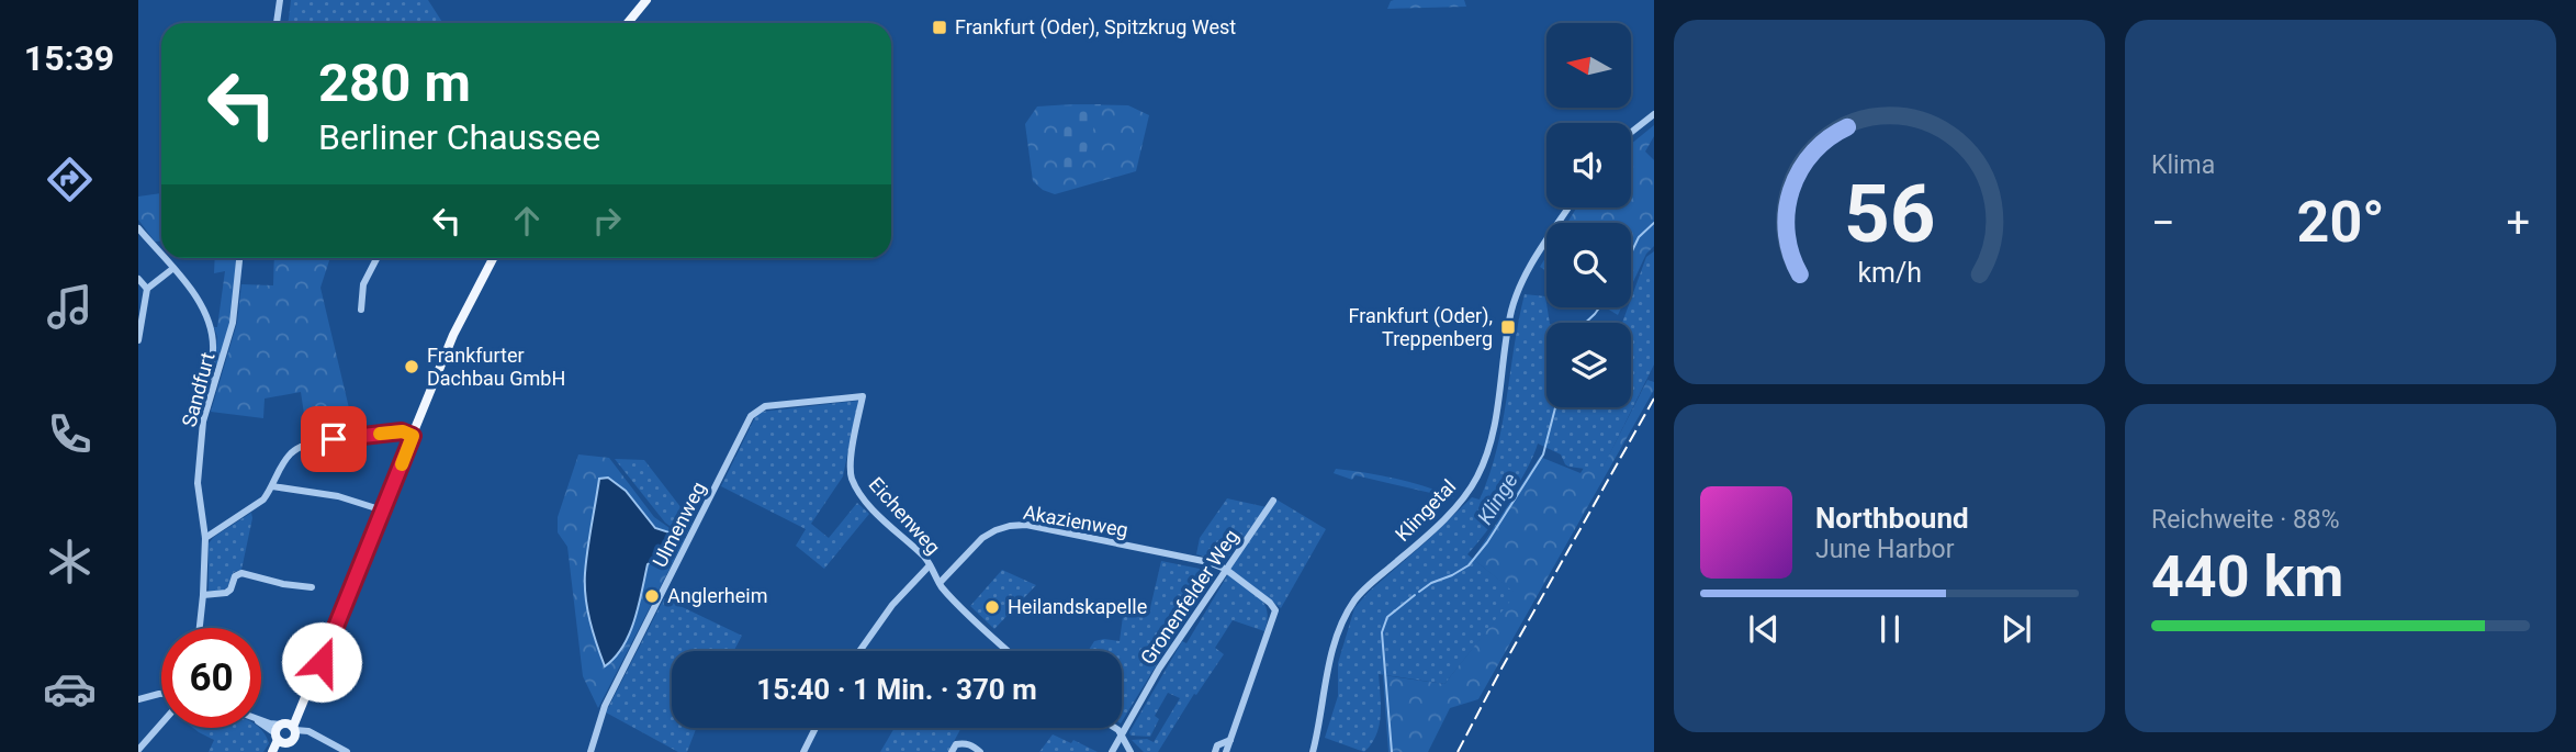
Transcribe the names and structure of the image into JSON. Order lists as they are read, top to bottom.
{
  "streets": {
    "street": [
      "Sandfurt",
      "Klingetal",
      "Eichenweg",
      "Akazienweg",
      "Ulmenweg",
      "Gronenfelder Weg"
    ]
  },
  "crossings": [
    ["Eichenweg", "Akazienweg"],
    ["Eichenweg", "Ulmenweg"],
    ["Akazienweg", "Gronenfelder Weg"]
  ],
  "water": ["Klinge"],
  "places": {
    "transit": ["Frankfurt (Oder), Spitzkrug West", "Frankfurt (Oder), Treppenberg"],
    "other": ["Frankfurter Dachbau GmbH", "Anglerheim", "Heilandskapelle"]
  },
  "north": "left",
  "page": {
    "tabs": "15:39",
    "tile": [
      "Klima",
      ["Reichweite · 88%", "440 km"]
    ],
    "turn": ["280 m", "Berliner Chaussee"],
    "heat": ["−", "20°", "+"],
    "song": ["Northbound", "June Harbor"],
    "limit": "60",
    "trip": "15:40 · 1 Min. · 370 m",
    "gauge": ["56", "km/h"]
  }
}
